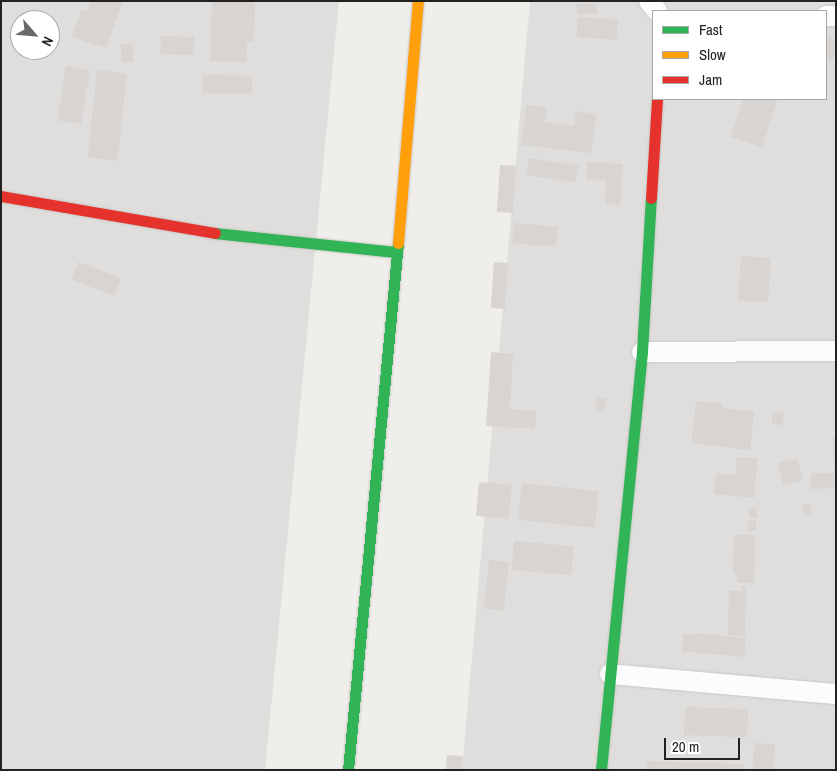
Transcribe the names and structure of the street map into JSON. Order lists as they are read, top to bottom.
{
  "legend": ["Fast", "Slow", "Jam"],
  "scale_bar": "20 m",
  "north": "bottom right"
}
